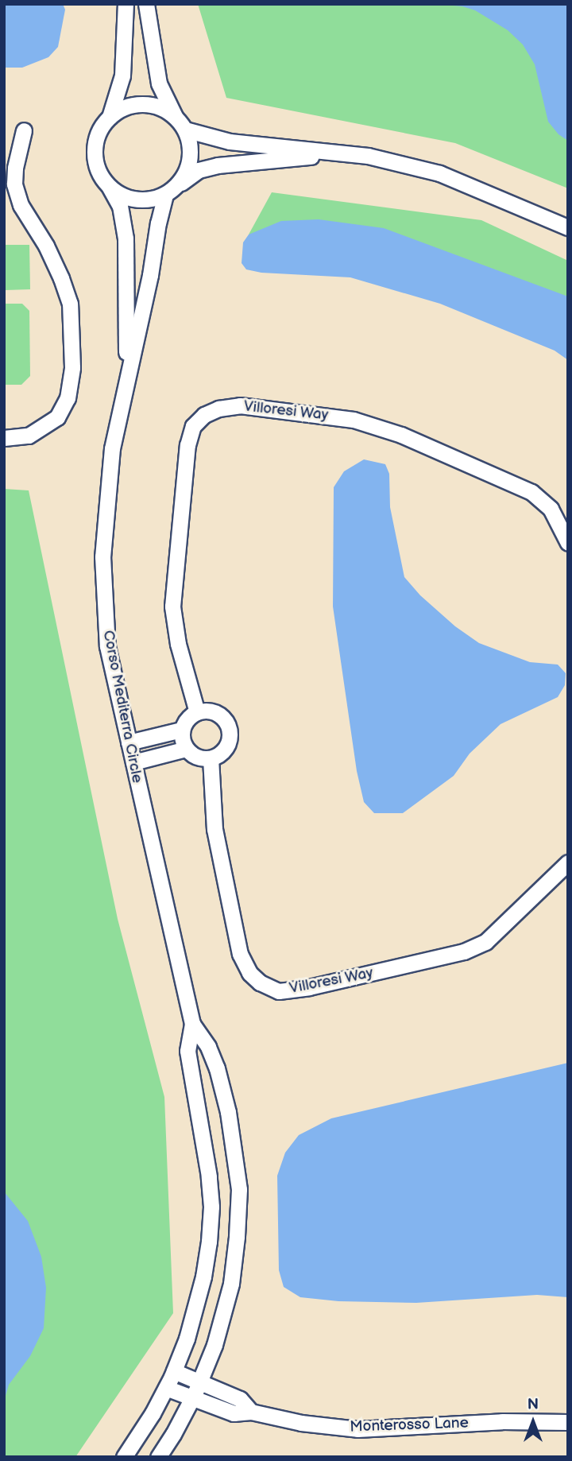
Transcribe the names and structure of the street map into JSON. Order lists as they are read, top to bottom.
{
  "streets": {
    "street": ["Villoresi Way", "Corso Mediterra Circle", "Monterosso Lane"]
  },
  "crossings": [
    ["Corso Mediterra Circle", "Monterosso Lane"]
  ],
  "north": "top"
}
